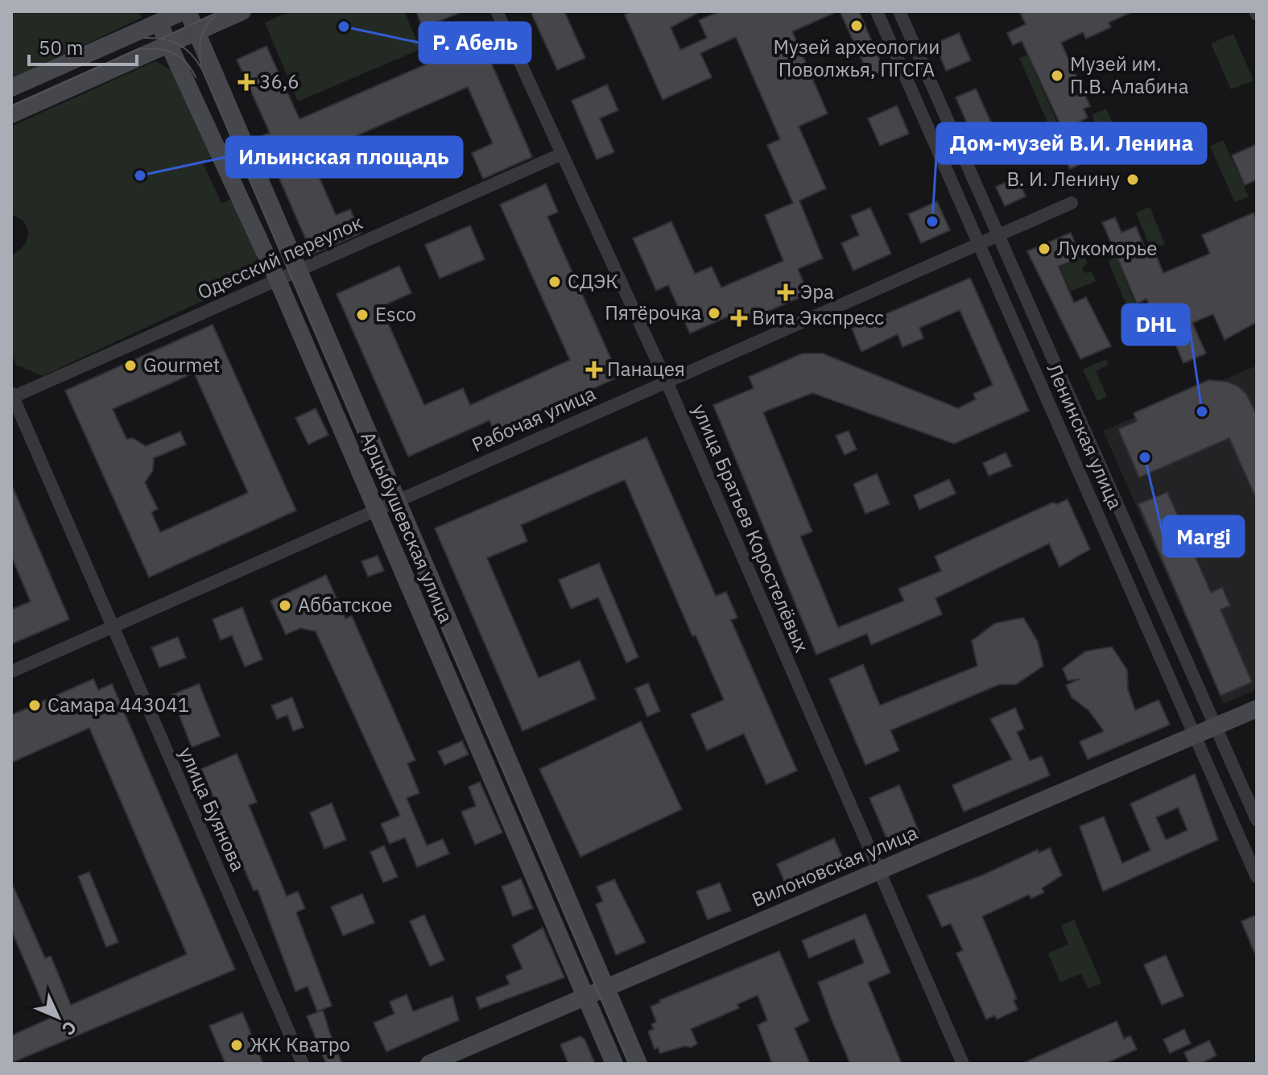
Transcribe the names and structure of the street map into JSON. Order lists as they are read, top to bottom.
{
  "streets": {
    "main road": ["Арцыбушевская улица", "Вилоновская улица"],
    "street": [
      "Одесский переулок",
      "Рабочая улица",
      "Ленинская улица",
      "улица Братьев Коростелёвых",
      "улица Буянова"
    ]
  },
  "crossings": [
    ["Одесский переулок", "Арцыбушевская улица"],
    ["Одесский переулок", "улица Братьев Коростелёвых"],
    ["Одесский переулок", "улица Буянова"],
    ["Рабочая улица", "Ленинская улица"],
    ["Рабочая улица", "Арцыбушевская улица"],
    ["Рабочая улица", "улица Братьев Коростелёвых"],
    ["Рабочая улица", "улица Буянова"],
    ["Ленинская улица", "Вилоновская улица"],
    ["Арцыбушевская улица", "Вилоновская улица"],
    ["улица Братьев Коростелёвых", "Вилоновская улица"]
  ],
  "places": {
    "other": [
      "Музей археологии Поволжья, ПГСГА",
      "Р. Абель",
      "Музей им. П.В. Алабина",
      "Ильинская площадь",
      "В. И. Ленину",
      "Дом-музей В.И. Ленина",
      "Лукоморье",
      "СДЭК",
      "Пятёрочка",
      "Esco",
      "Gourmet",
      "DHL",
      "Margi",
      "Аббатское",
      "Самара 443041",
      "ЖК Кватро"
    ],
    "health": [
      "36,6",
      "Эра",
      "Вита Экспресс",
      "Панацея"
    ]
  },
  "scale_bar": "50 m",
  "north": "bottom right"
}
